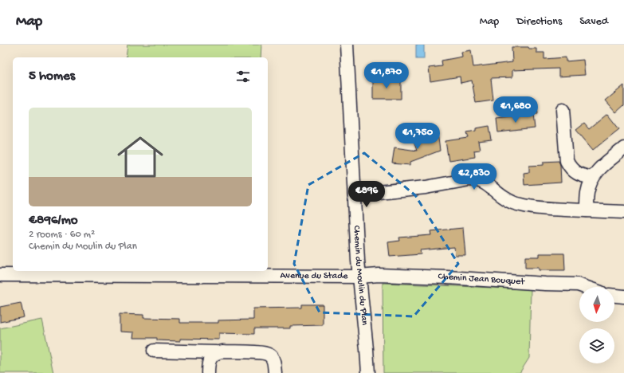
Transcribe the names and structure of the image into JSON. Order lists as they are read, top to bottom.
{
  "streets": {
    "street": ["Chemin du Moulin du Plan", "Avenue du Stade", "Chemin Jean Bouquet"]
  },
  "crossings": [
    ["Chemin du Moulin du Plan", "Avenue du Stade"],
    ["Chemin du Moulin du Plan", "Chemin Jean Bouquet"],
    ["Avenue du Stade", "Chemin Jean Bouquet"]
  ],
  "north": "bottom",
  "page": {
    "header": "Map",
    "nav": ["Map", "Directions", "Saved"],
    "heading": "5 homes",
    "price": [
      "€1,870",
      "€1,680",
      "€1,750",
      "€2,830",
      "€896"
    ],
    "list": [
      {
        "name": "€896/mo",
        "note": "2 rooms · 60 m² · Chemin du Moulin du Plan"
      }
    ]
  }
}
